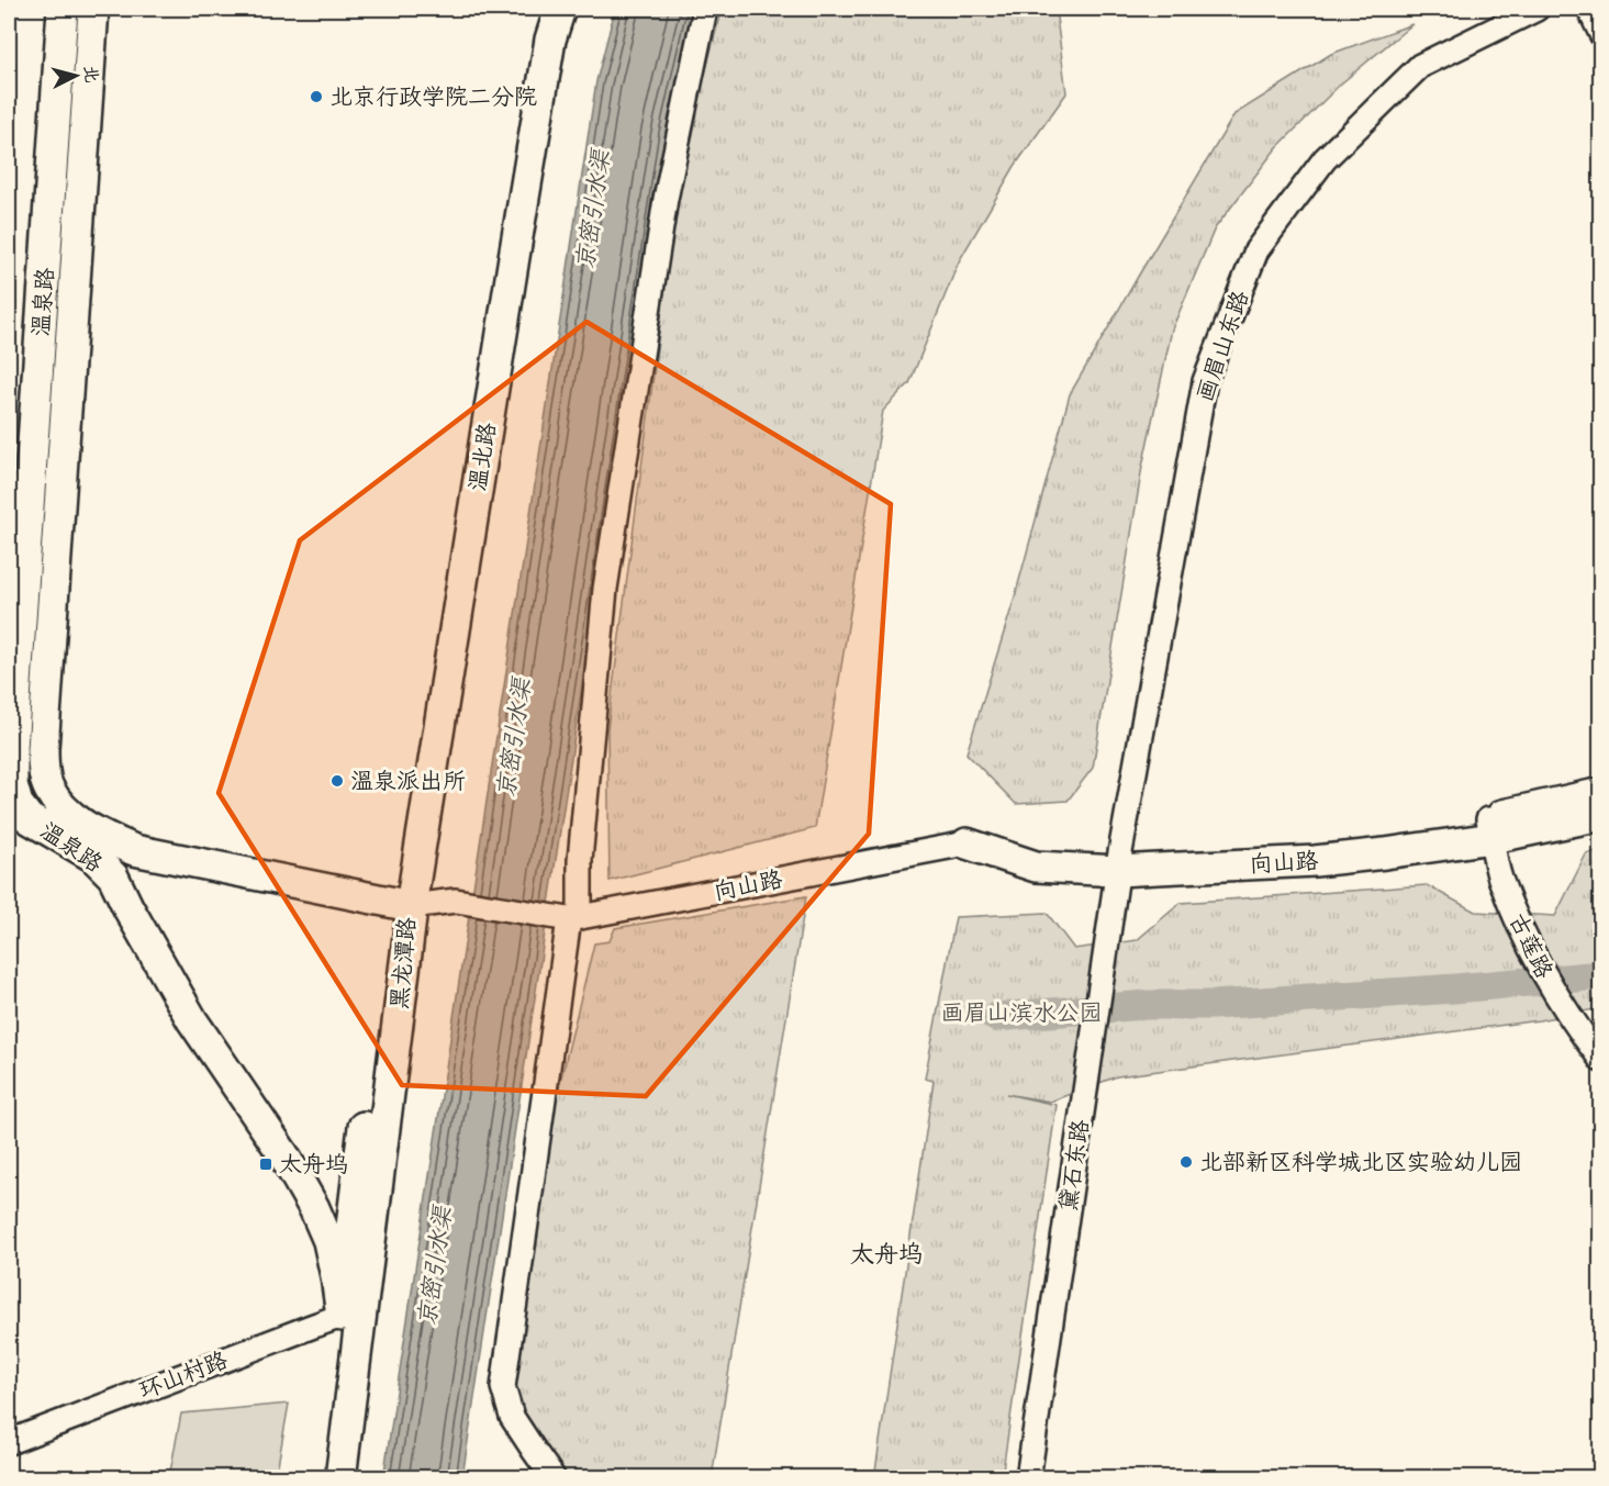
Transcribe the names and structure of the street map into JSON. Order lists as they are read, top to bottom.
{
  "streets": {
    "main road": [
      "温泉路",
      "温北路",
      "向山路",
      "黑龙潭路"
    ],
    "street": [
      "画眉山东路",
      "古莲路",
      "黛石东路",
      "环山村路"
    ]
  },
  "crossings": [
    ["温泉路", "温北路"],
    ["温泉路", "黑龙潭路"],
    ["温泉路", "环山村路"],
    ["画眉山东路", "向山路"],
    ["画眉山东路", "黛石东路"],
    ["温北路", "黑龙潭路"],
    ["向山路", "古莲路"],
    ["向山路", "黛石东路"],
    ["黑龙潭路", "环山村路"]
  ],
  "districts": ["太舟坞"],
  "water": ["京密引水渠"],
  "parks": ["画眉山滨水公园"],
  "places": {
    "other": ["北京行政学院二分院", "温泉派出所", "北部新区科学城北区实验幼儿园"],
    "transit": ["太舟坞"]
  },
  "north": "right"
}
